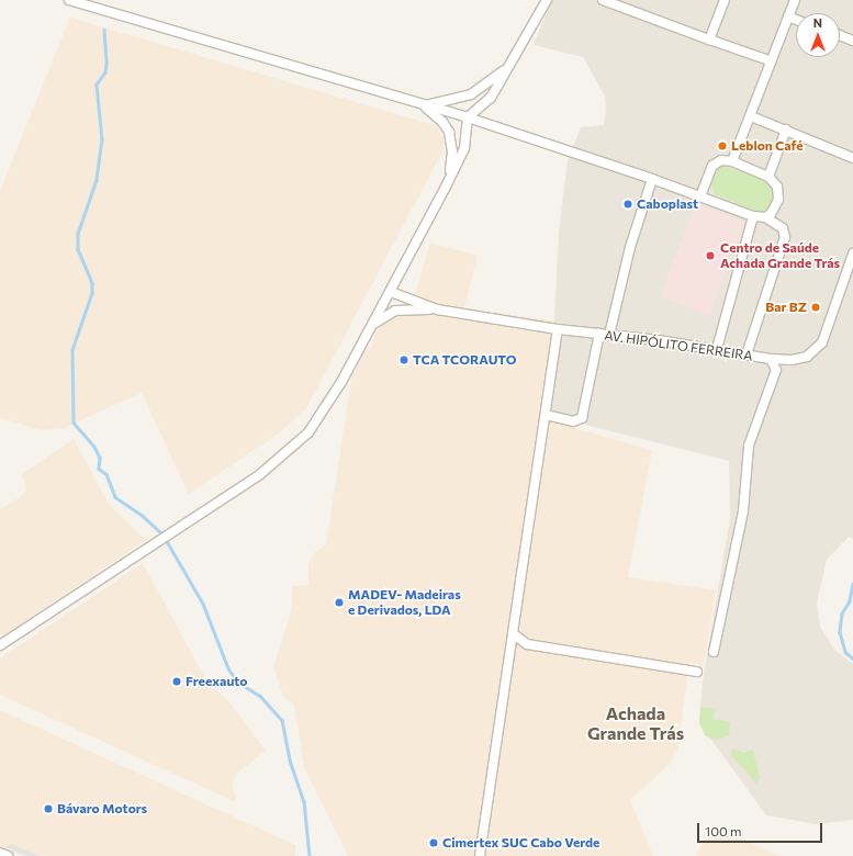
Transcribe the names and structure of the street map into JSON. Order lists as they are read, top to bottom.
{
  "streets": {
    "street": ["AV. HIPÓLITO FERREIRA"]
  },
  "districts": ["Achada Grande Trás"],
  "places": [
    "Leblon Café",
    "Caboplast",
    "Centro de Saúde Achada Grande Trás",
    "Bar BZ",
    "TCA TCORAUTO",
    "MADEV- Madeiras e Derivados, LDA",
    "Freexauto",
    "Bávaro Motors",
    "Cimertex SUC Cabo Verde"
  ],
  "scale_bar": "100 m",
  "north": "top"
}
